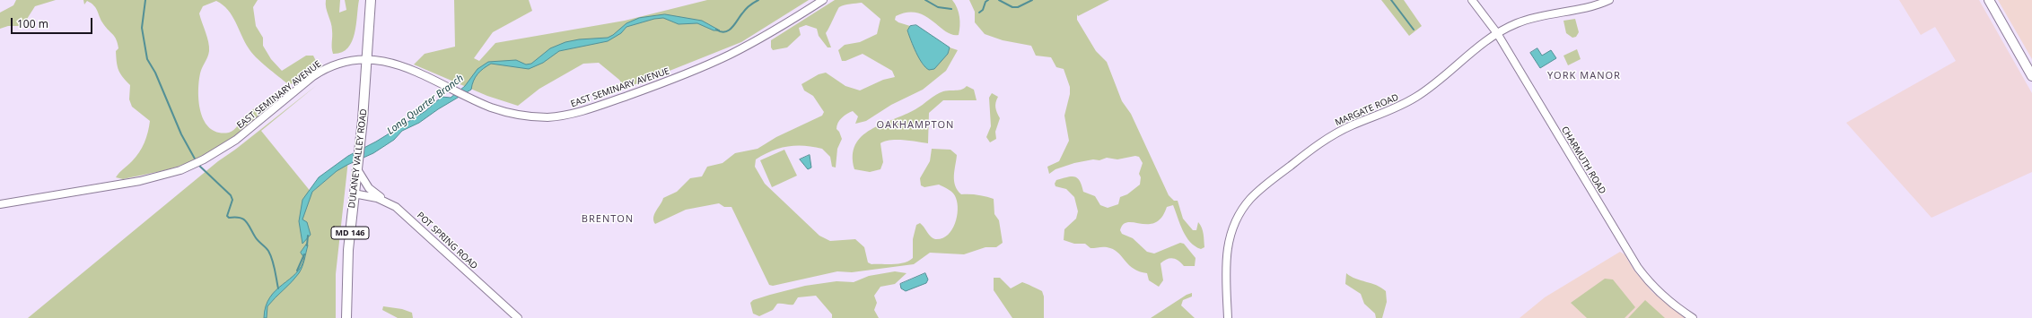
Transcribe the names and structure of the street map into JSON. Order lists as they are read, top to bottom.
{
  "streets": {
    "main road": ["DULANEY VALLEY ROAD", "MD 146"],
    "street": [
      "EAST SEMINARY AVENUE",
      "MARGATE ROAD",
      "CHARMUTH ROAD",
      "POT SPRING ROAD"
    ]
  },
  "crossings": [
    ["EAST SEMINARY AVENUE", "DULANEY VALLEY ROAD"],
    ["MARGATE ROAD", "CHARMUTH ROAD"],
    ["DULANEY VALLEY ROAD", "POT SPRING ROAD"]
  ],
  "districts": ["YORK MANOR", "OAKHAMPTON", "BRENTON"],
  "water": ["Long Quarter Branch"],
  "scale_bar": "100 m"
}
